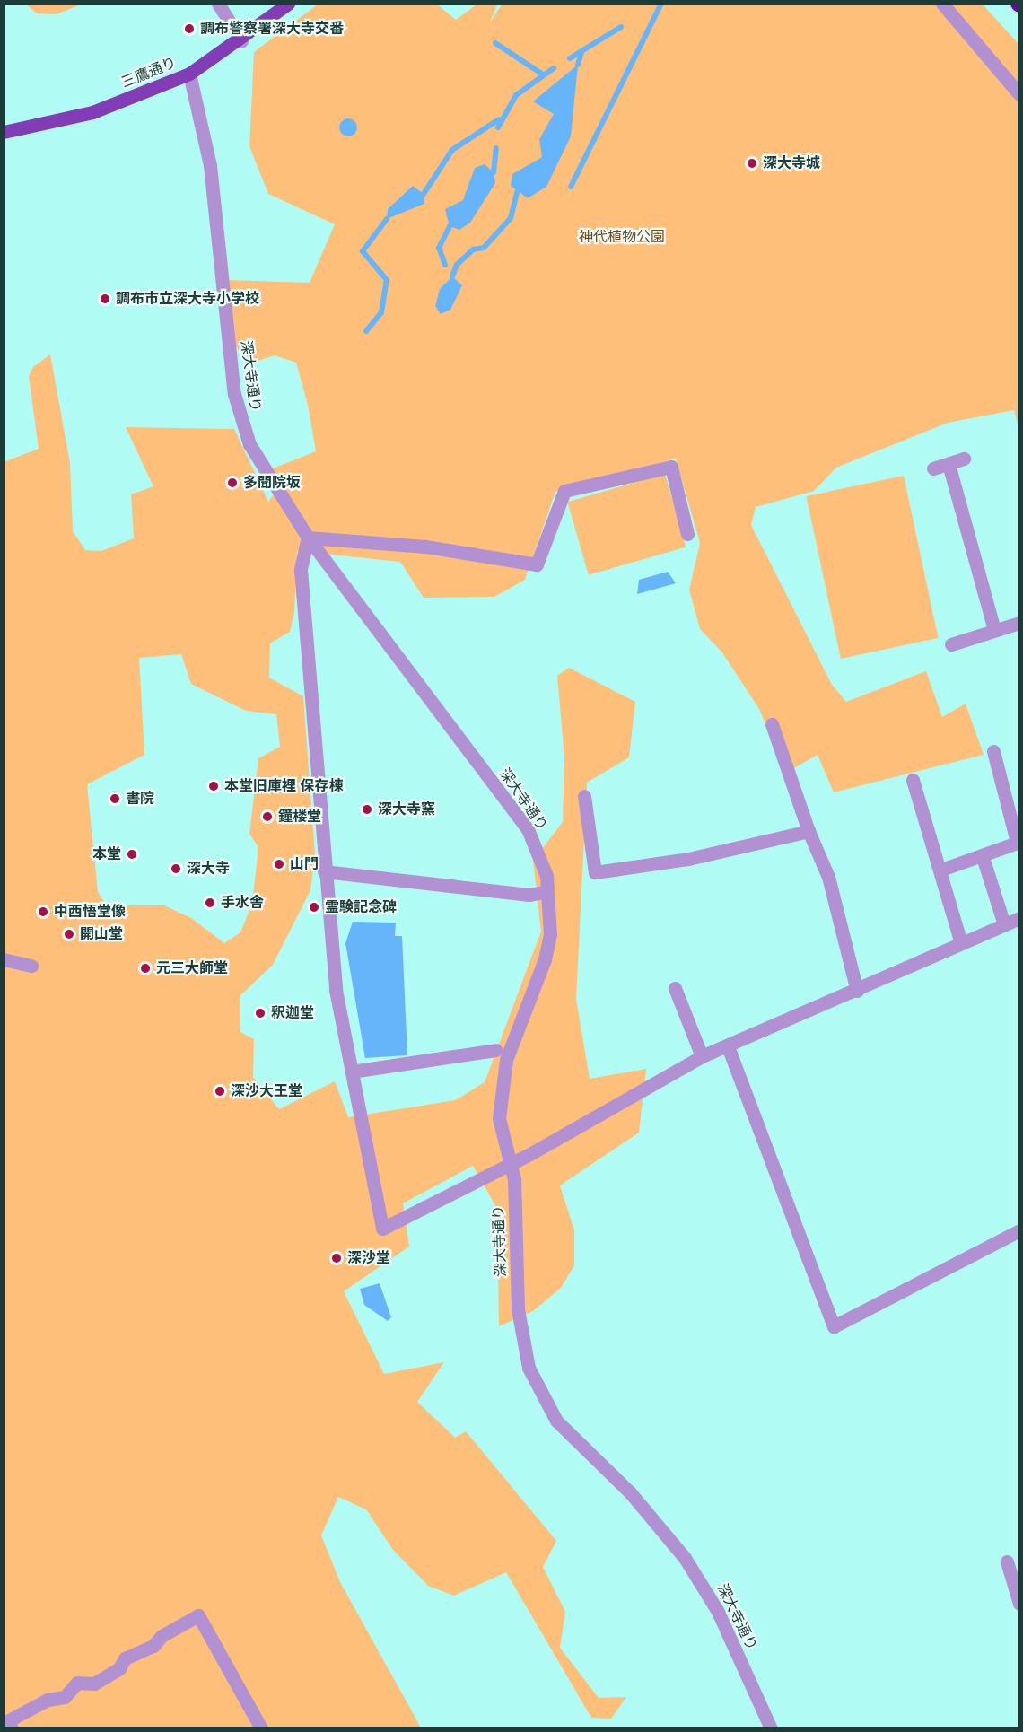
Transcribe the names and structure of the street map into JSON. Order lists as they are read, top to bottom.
{
  "streets": {
    "main road": ["三鷹通り"],
    "street": ["深大寺通り"]
  },
  "crossings": [
    ["三鷹通り", "深大寺通り"]
  ],
  "parks": ["神代植物公園"],
  "places": [
    "調布警察署深大寺交番",
    "深大寺城",
    "調布市立深大寺小学校",
    "多聞院坂",
    "本堂旧庫裡 保存棟",
    "書院",
    "深大寺窯",
    "鐘楼堂",
    "本堂",
    "山門",
    "深大寺",
    "手水舎",
    "霊験記念碑",
    "中西悟堂像",
    "開山堂",
    "元三大師堂",
    "釈迦堂",
    "深沙大王堂",
    "深沙堂"
  ]
}
